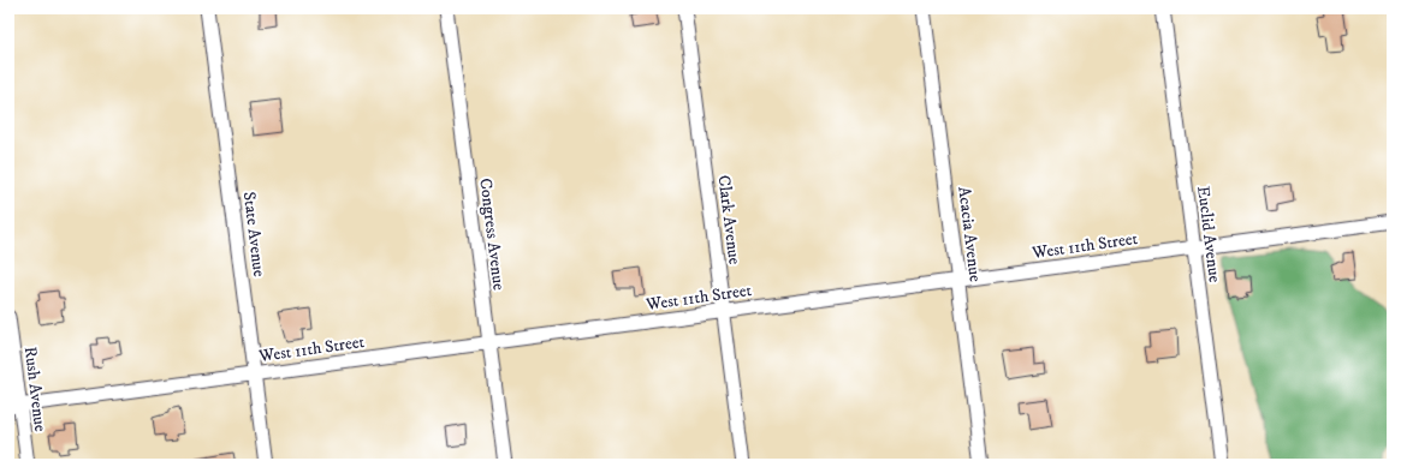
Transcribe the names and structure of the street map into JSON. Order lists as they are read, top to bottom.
{
  "streets": {
    "street": [
      "Clark Avenue",
      "State Avenue",
      "Congress Avenue",
      "Acacia Avenue",
      "Euclid Avenue",
      "West 11th Street",
      "Rush Avenue"
    ]
  },
  "crossings": [
    ["Clark Avenue", "West 11th Street"],
    ["State Avenue", "West 11th Street"],
    ["Congress Avenue", "West 11th Street"],
    ["Acacia Avenue", "West 11th Street"],
    ["Euclid Avenue", "West 11th Street"],
    ["West 11th Street", "Rush Avenue"]
  ]
}
